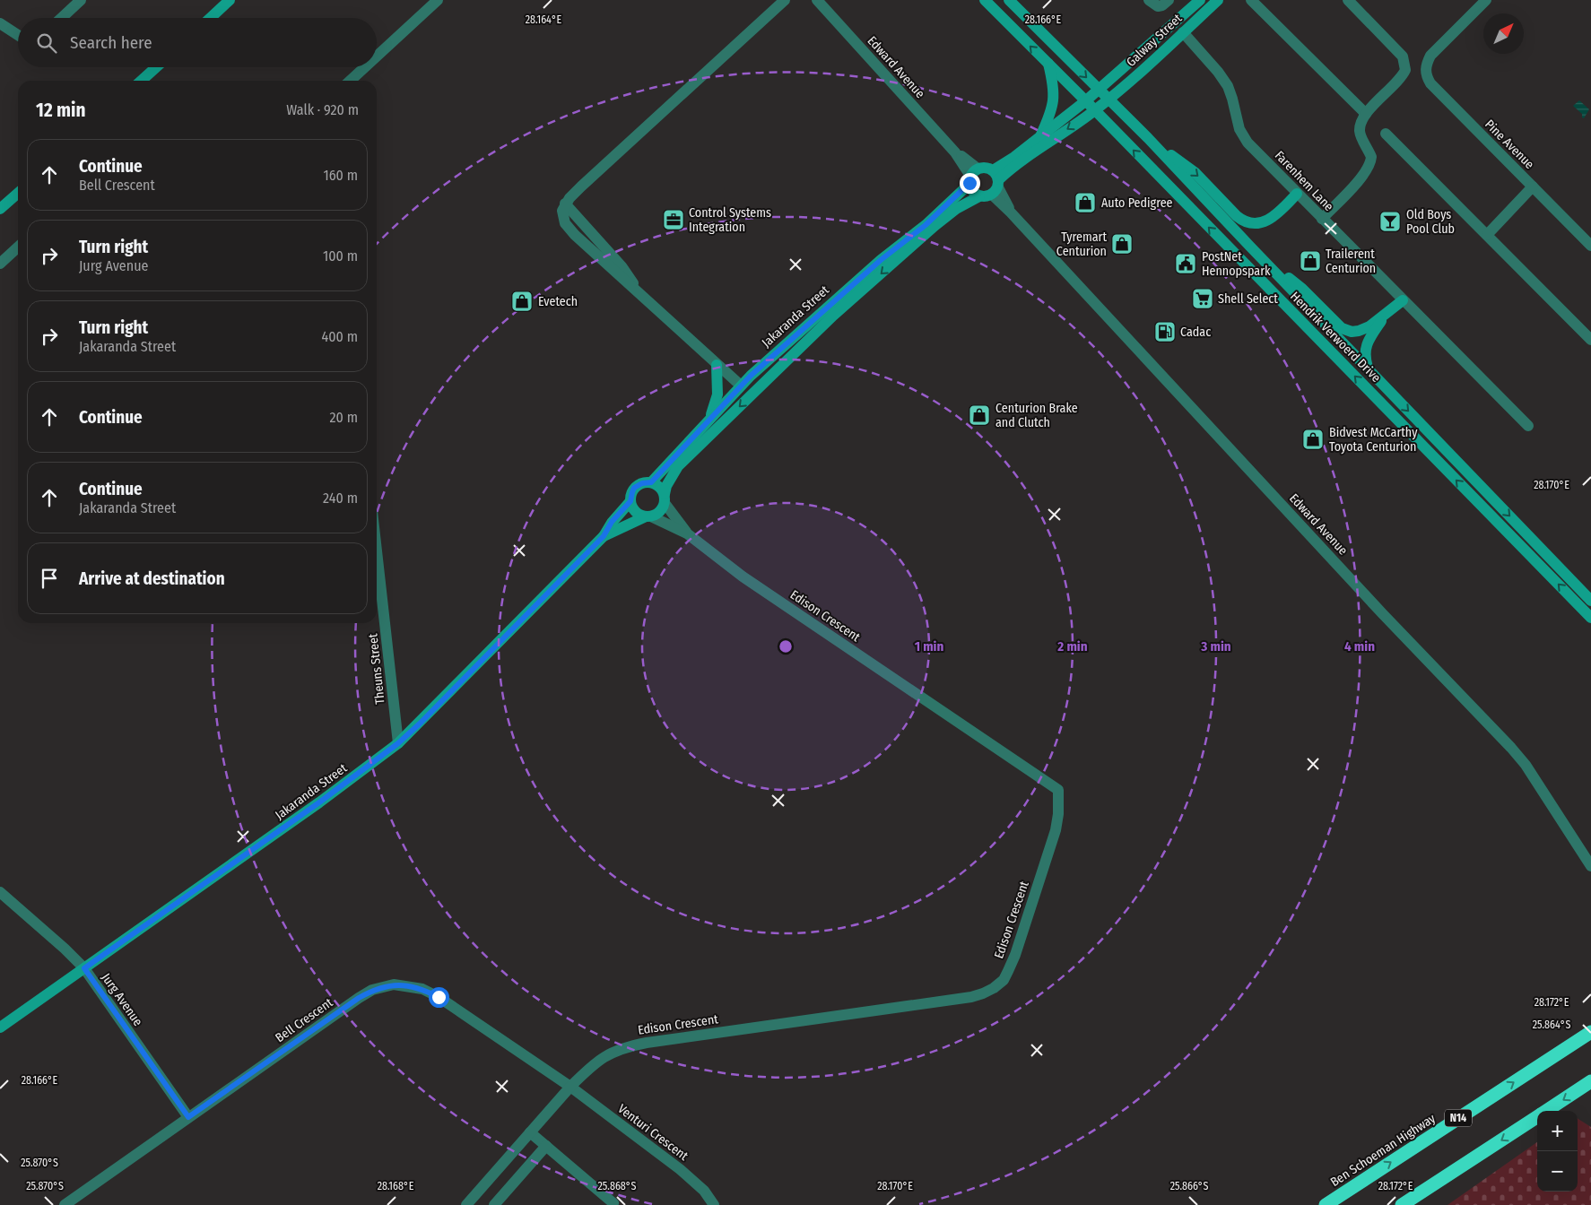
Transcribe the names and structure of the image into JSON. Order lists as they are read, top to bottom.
{
  "streets": {
    "highway": ["N14", "Ben Schoeman Highway"],
    "street": [
      "Galway Street",
      "Edward Avenue",
      "Pine Avenue",
      "Farenhem Lane",
      "Jakaranda Street",
      "Hendrik Verwoerd Drive",
      "Edison Crescent",
      "Theuns Street",
      "Jurg Avenue",
      "Bell Crescent",
      "Venturi Crescent"
    ]
  },
  "crossings": [
    ["Galway Street", "Farenhem Lane"],
    ["Galway Street", "Hendrik Verwoerd Drive"],
    ["Edward Avenue", "Jakaranda Street"],
    ["Jakaranda Street", "Edison Crescent"],
    ["Jakaranda Street", "Theuns Street"],
    ["Jakaranda Street", "Jurg Avenue"],
    ["Edison Crescent", "Bell Crescent"],
    ["Edison Crescent", "Venturi Crescent"],
    ["Jurg Avenue", "Bell Crescent"],
    ["Bell Crescent", "Venturi Crescent"]
  ],
  "places": {
    "shop": [
      "Auto Pedigree",
      "Tyremart Centurion",
      "Trailerent Centurion",
      "Evetech",
      "Centurion Brake and Clutch",
      "Bidvest McCarthy Toyota Centurion"
    ],
    "office": ["Control Systems Integration"],
    "bar": ["Old Boys Pool Club"],
    "public building": ["PostNet Hennopspark"],
    "supermarket": ["Shell Select"],
    "fuel station": ["Cadac"]
  },
  "north": "top right",
  "page": {
    "search": "Search here",
    "heading": ["12 min", "Walk · 920 m"],
    "list": [
      ["Continue", "Bell Crescent", "160 m"],
      ["Turn right", "Jurg Avenue", "100 m"],
      ["Turn right", "Jakaranda Street", "400 m"],
      ["Continue", "20 m"],
      ["Continue", "Jakaranda Street", "240 m"],
      "Arrive at destination"
    ],
    "map_buttons": ["+", "−"]
  },
  "coordinates": [
    "28.164°E",
    "28.166°E",
    "28.170°E",
    "28.172°E",
    "25.864°S",
    "25.870°S",
    "28.168°E",
    "25.868°S",
    "25.866°S"
  ],
  "rings": [
    "1 min",
    "2 min",
    "3 min",
    "4 min"
  ]
}
